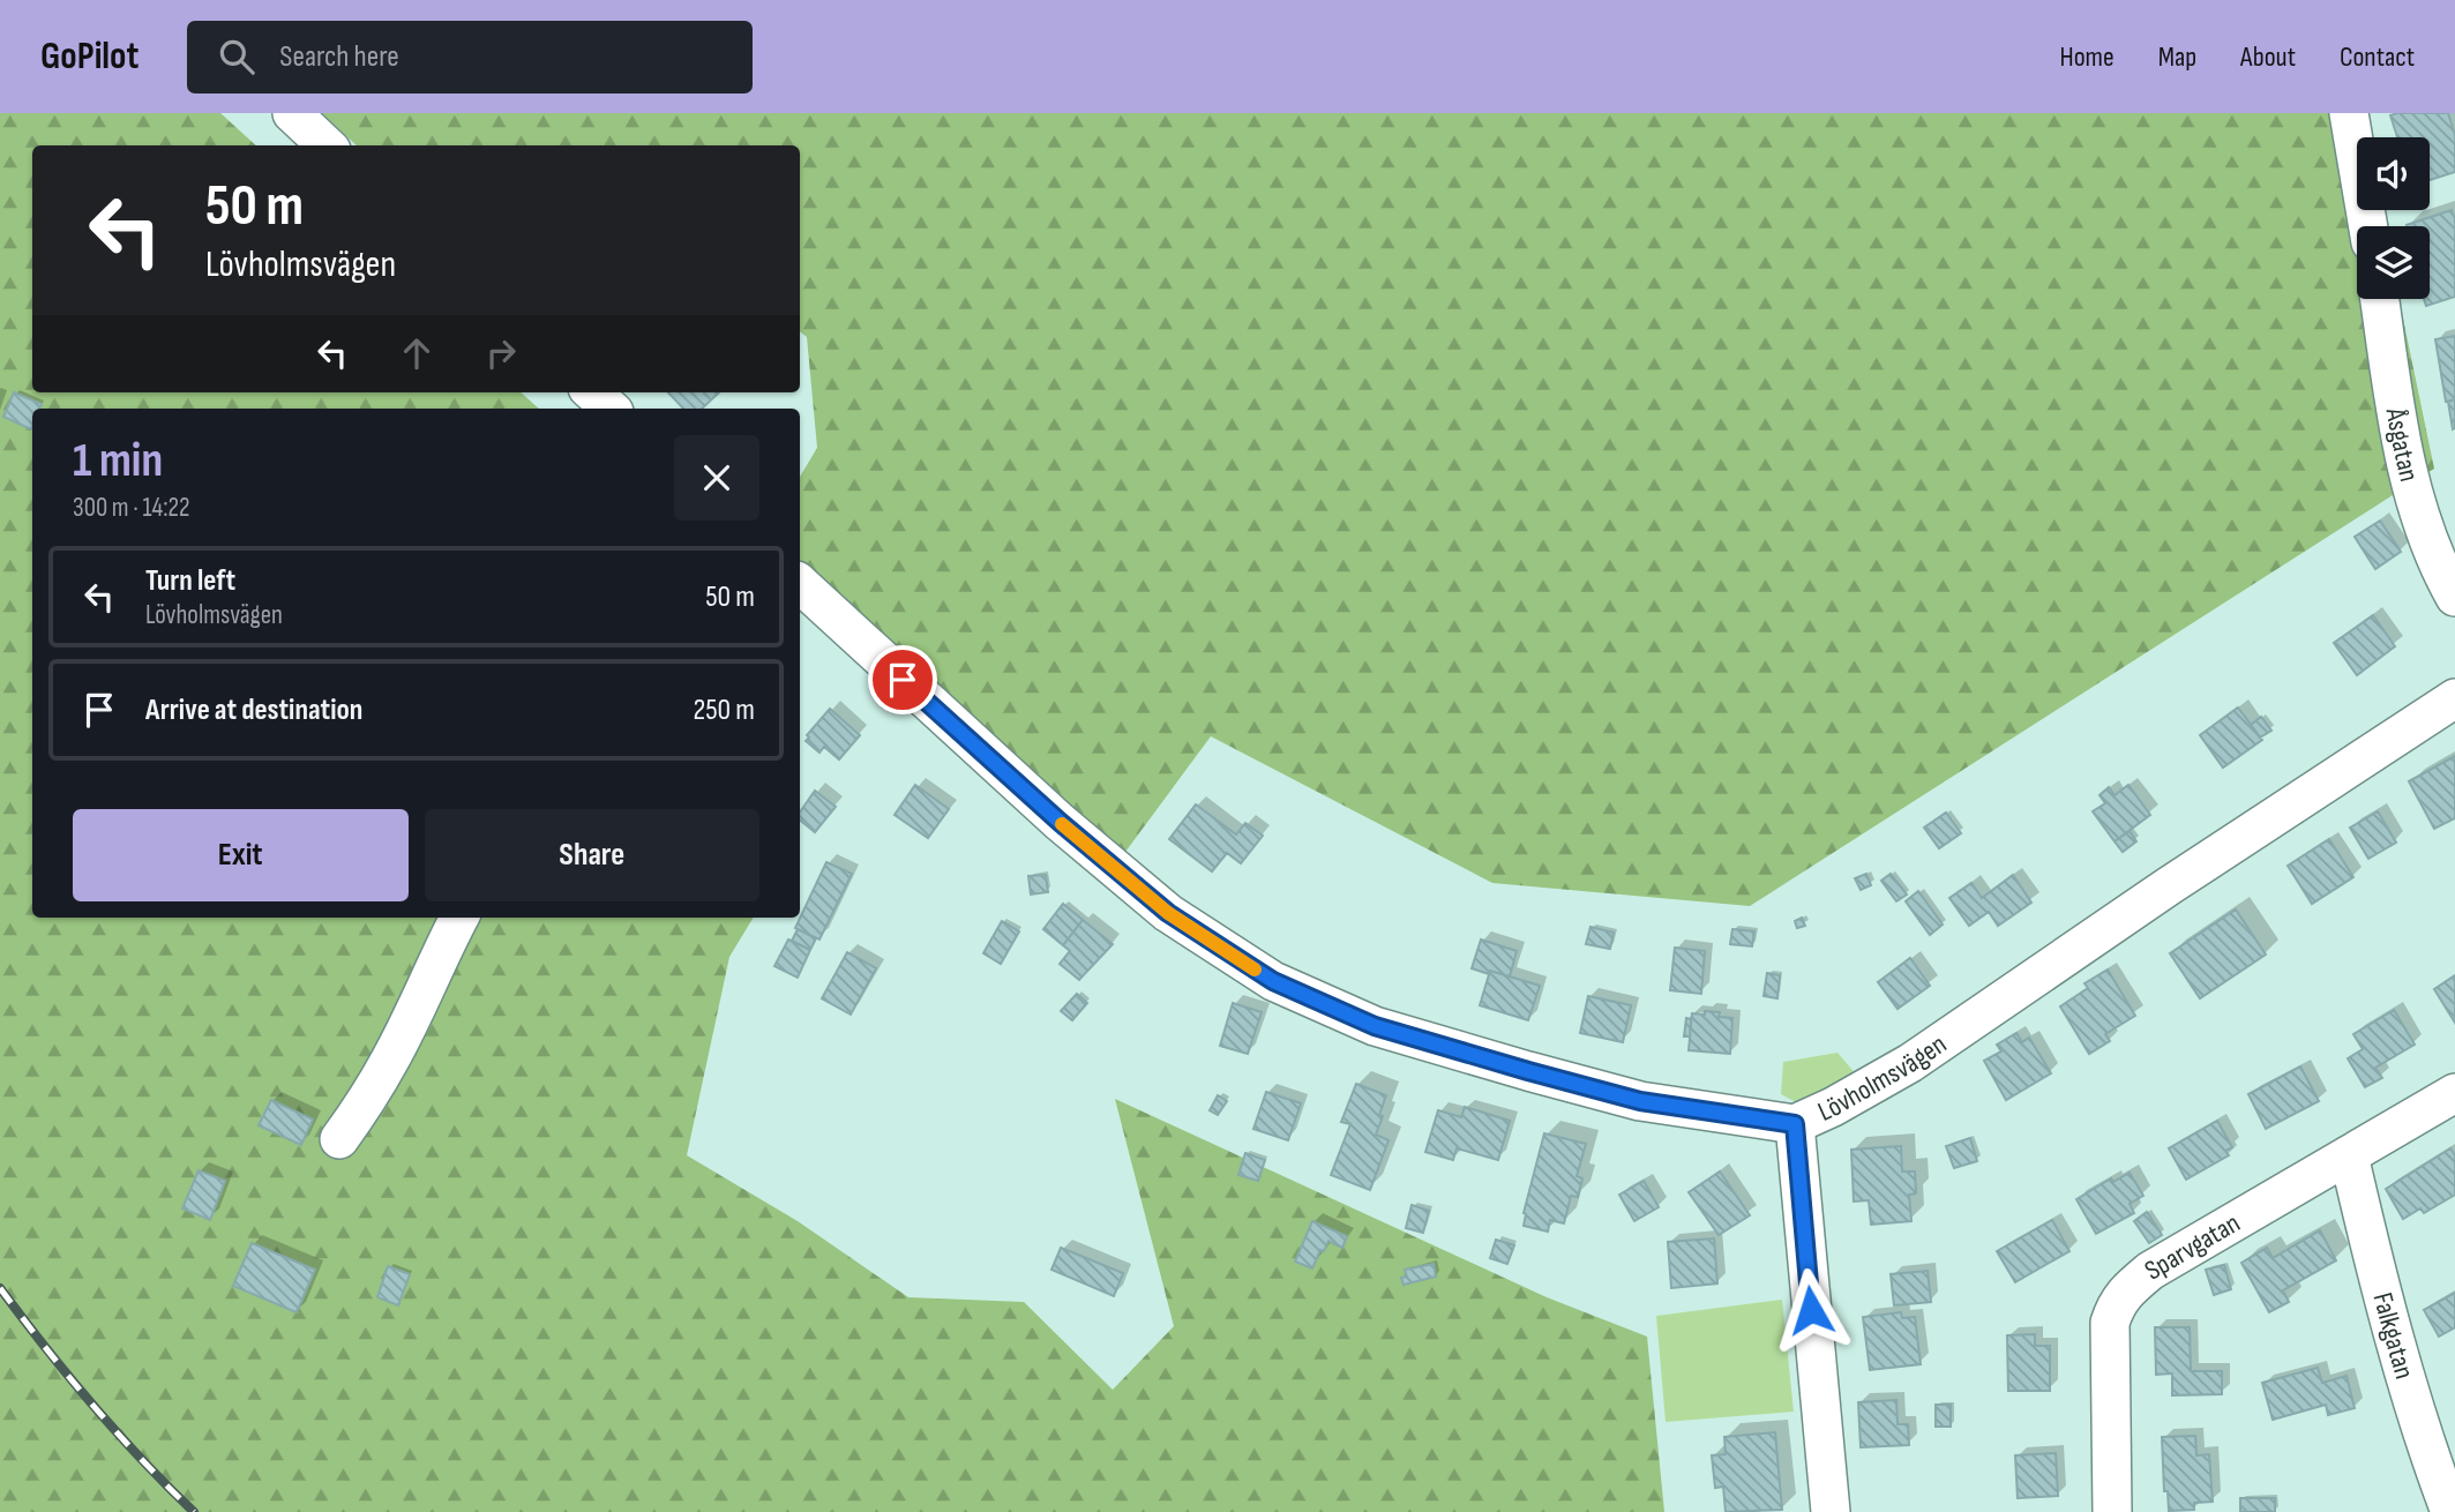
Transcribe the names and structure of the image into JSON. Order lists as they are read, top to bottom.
{
  "streets": {
    "street": [
      "Åsgatan",
      "Lövholmsvägen",
      "Sparvgatan",
      "Falkgatan"
    ]
  },
  "crossings": [
    ["Sparvgatan", "Falkgatan"]
  ],
  "page": {
    "header": "GoPilot",
    "search": "Search here",
    "nav": [
      "Home",
      "Map",
      "About",
      "Contact"
    ],
    "turn": ["50 m", "Lövholmsvägen"],
    "heading": ["1 min", "300 m · 14:22"],
    "list": [
      {
        "name": "Turn left",
        "note": "Lövholmsvägen",
        "value": "50 m"
      },
      {
        "name": "Arrive at destination",
        "value": "250 m"
      }
    ],
    "buttons": ["Exit", "Share"]
  }
}
